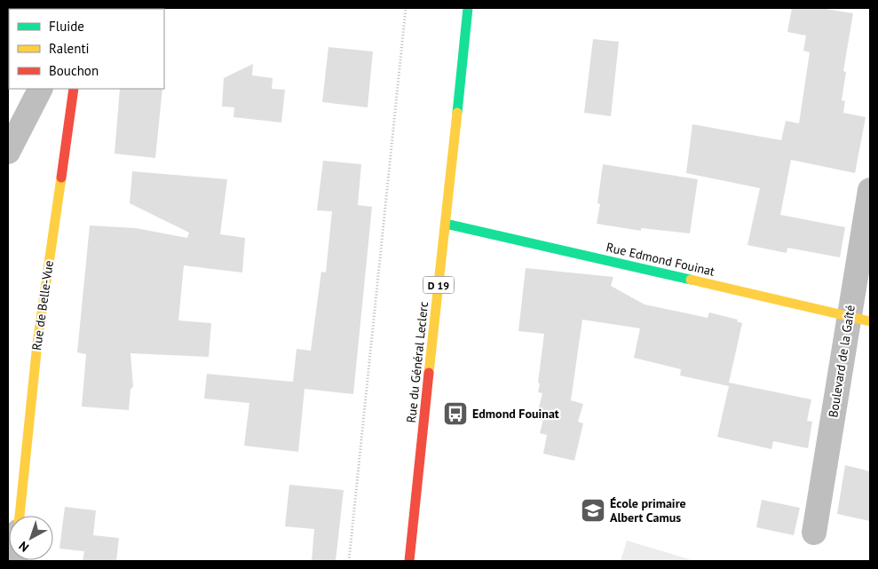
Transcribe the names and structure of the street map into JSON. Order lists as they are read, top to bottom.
{
  "streets": {
    "street": [
      "Rue Edmond Fouinat",
      "D 19",
      "Rue de Belle-Vue",
      "Boulevard de la Gaîté",
      "Rue du Général Leclerc"
    ]
  },
  "crossings": [
    ["Rue Edmond Fouinat", "Boulevard de la Gaîté"],
    ["Rue Edmond Fouinat", "Rue du Général Leclerc"]
  ],
  "places": {
    "bus stop": ["Edmond Fouinat"],
    "school or university": ["École primaire Albert Camus"]
  },
  "legend": ["Fluide", "Ralenti", "Bouchon"],
  "north": "bottom left"
}
